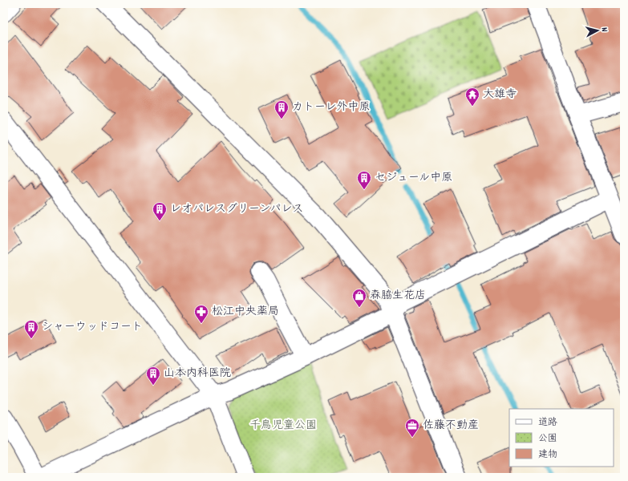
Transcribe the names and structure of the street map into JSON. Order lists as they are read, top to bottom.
{
  "parks": ["千鳥児童公園"],
  "places": {
    "temple": ["大雄寺"],
    "building": [
      "カトーレ外中原",
      "セジュール中原",
      "レオパレスグリーンパレス",
      "シャーウッドコート",
      "山本内科医院"
    ],
    "shop": ["森脇生花店"],
    "pharmacy": ["松江中央薬局"],
    "office": ["佐藤不動産"]
  },
  "legend": ["道路", "公園", "建物"],
  "north": "right"
}
